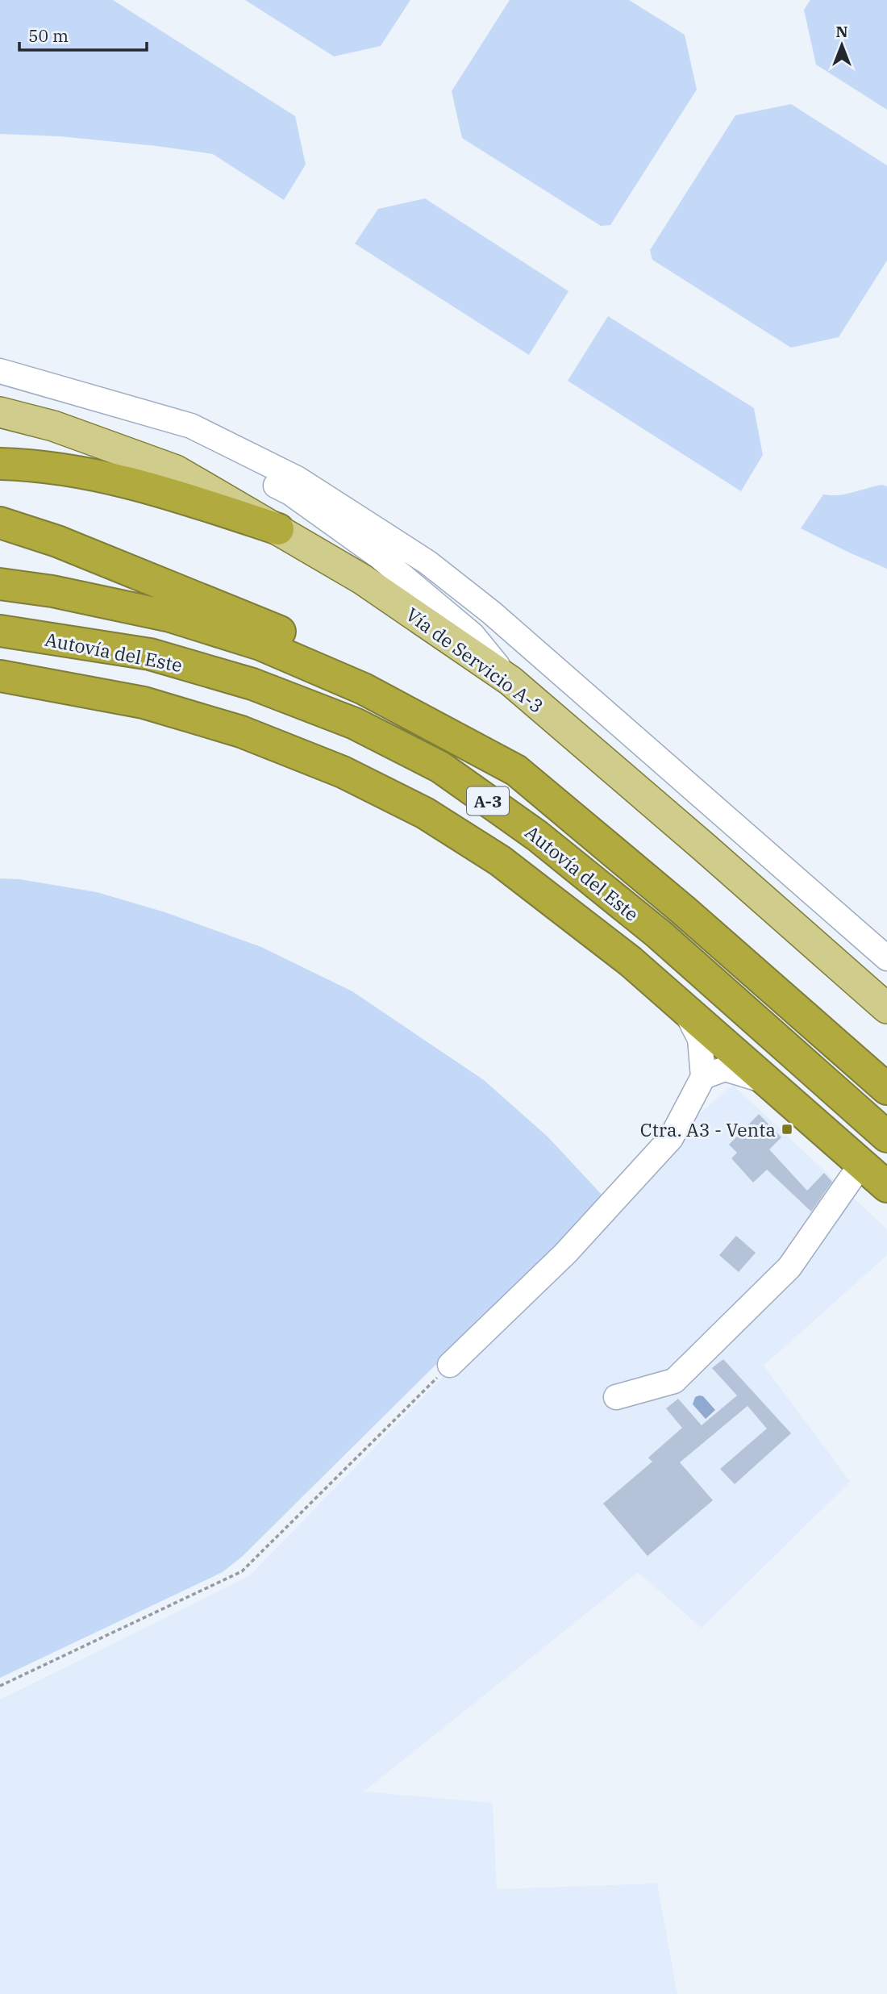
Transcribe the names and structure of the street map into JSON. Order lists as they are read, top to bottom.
{
  "streets": {
    "highway": ["Autovía del Este", "A-3"],
    "main road": ["Vía de Servicio A-3"]
  },
  "places": {
    "transit": ["Ctra. A3 - Venta"]
  },
  "scale_bar": "50 m",
  "north": "top"
}
